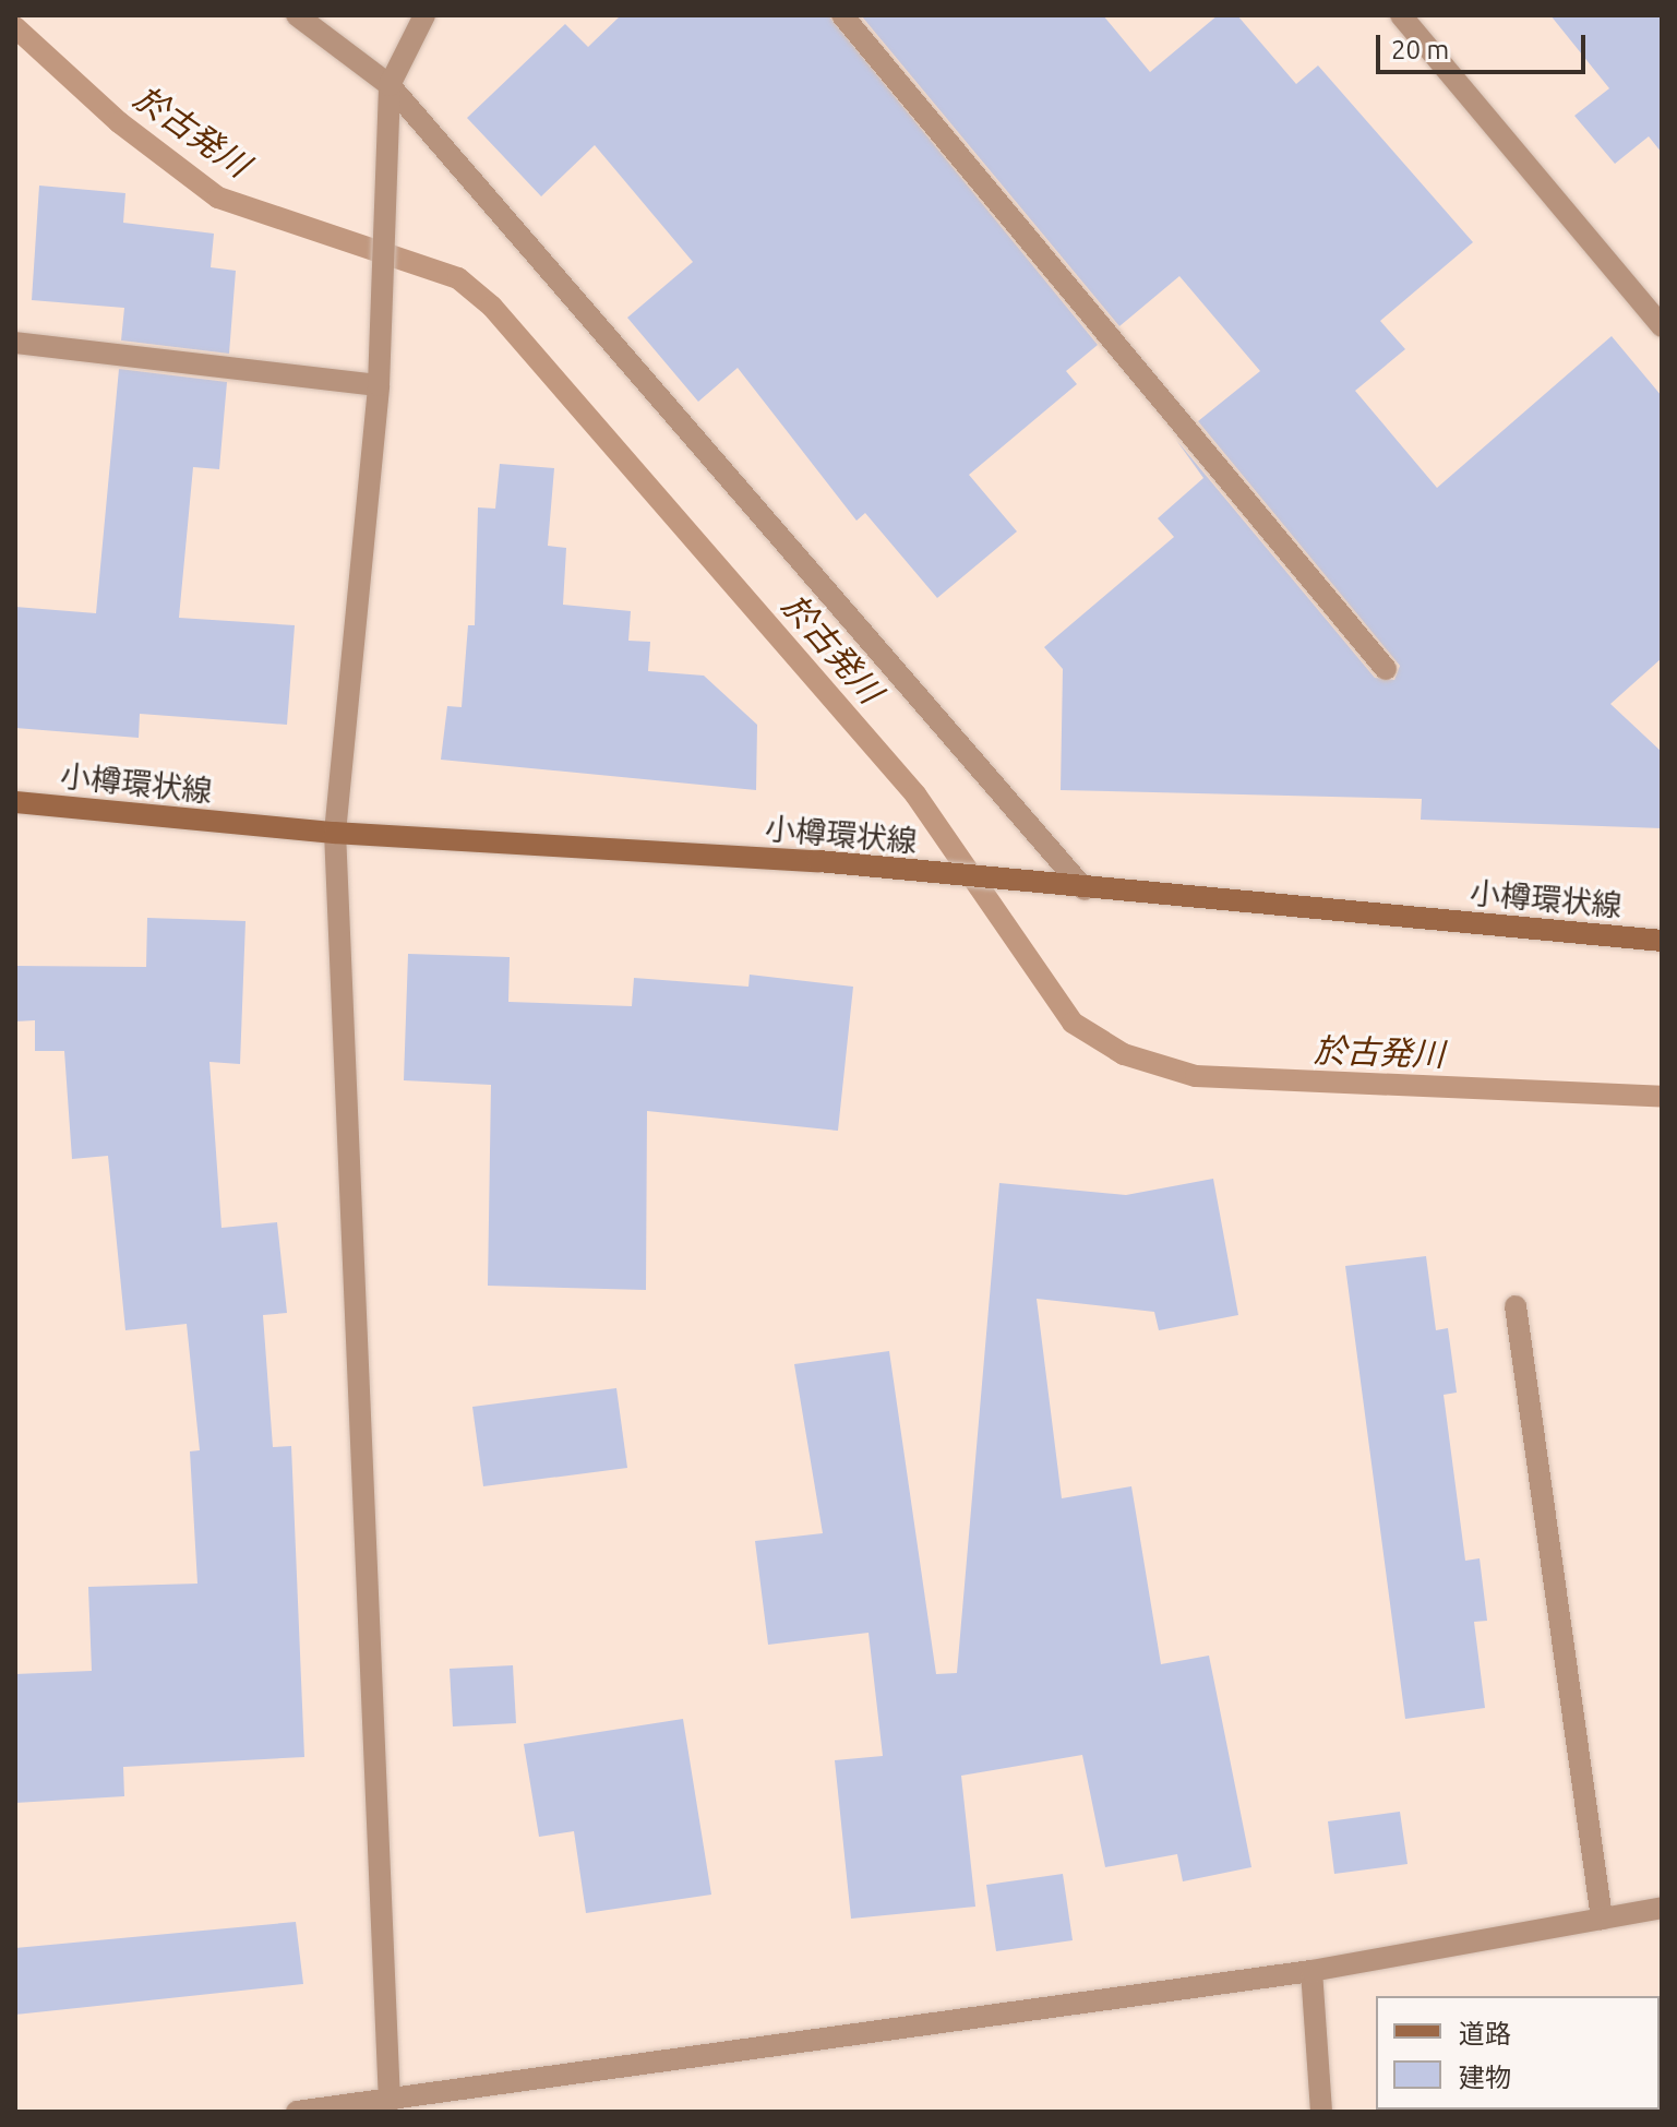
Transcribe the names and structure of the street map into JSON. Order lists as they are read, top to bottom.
{
  "streets": {
    "main road": ["小樽環状線"]
  },
  "water": ["於古発川"],
  "legend": ["道路", "建物"],
  "scale_bar": "20 m"
}
